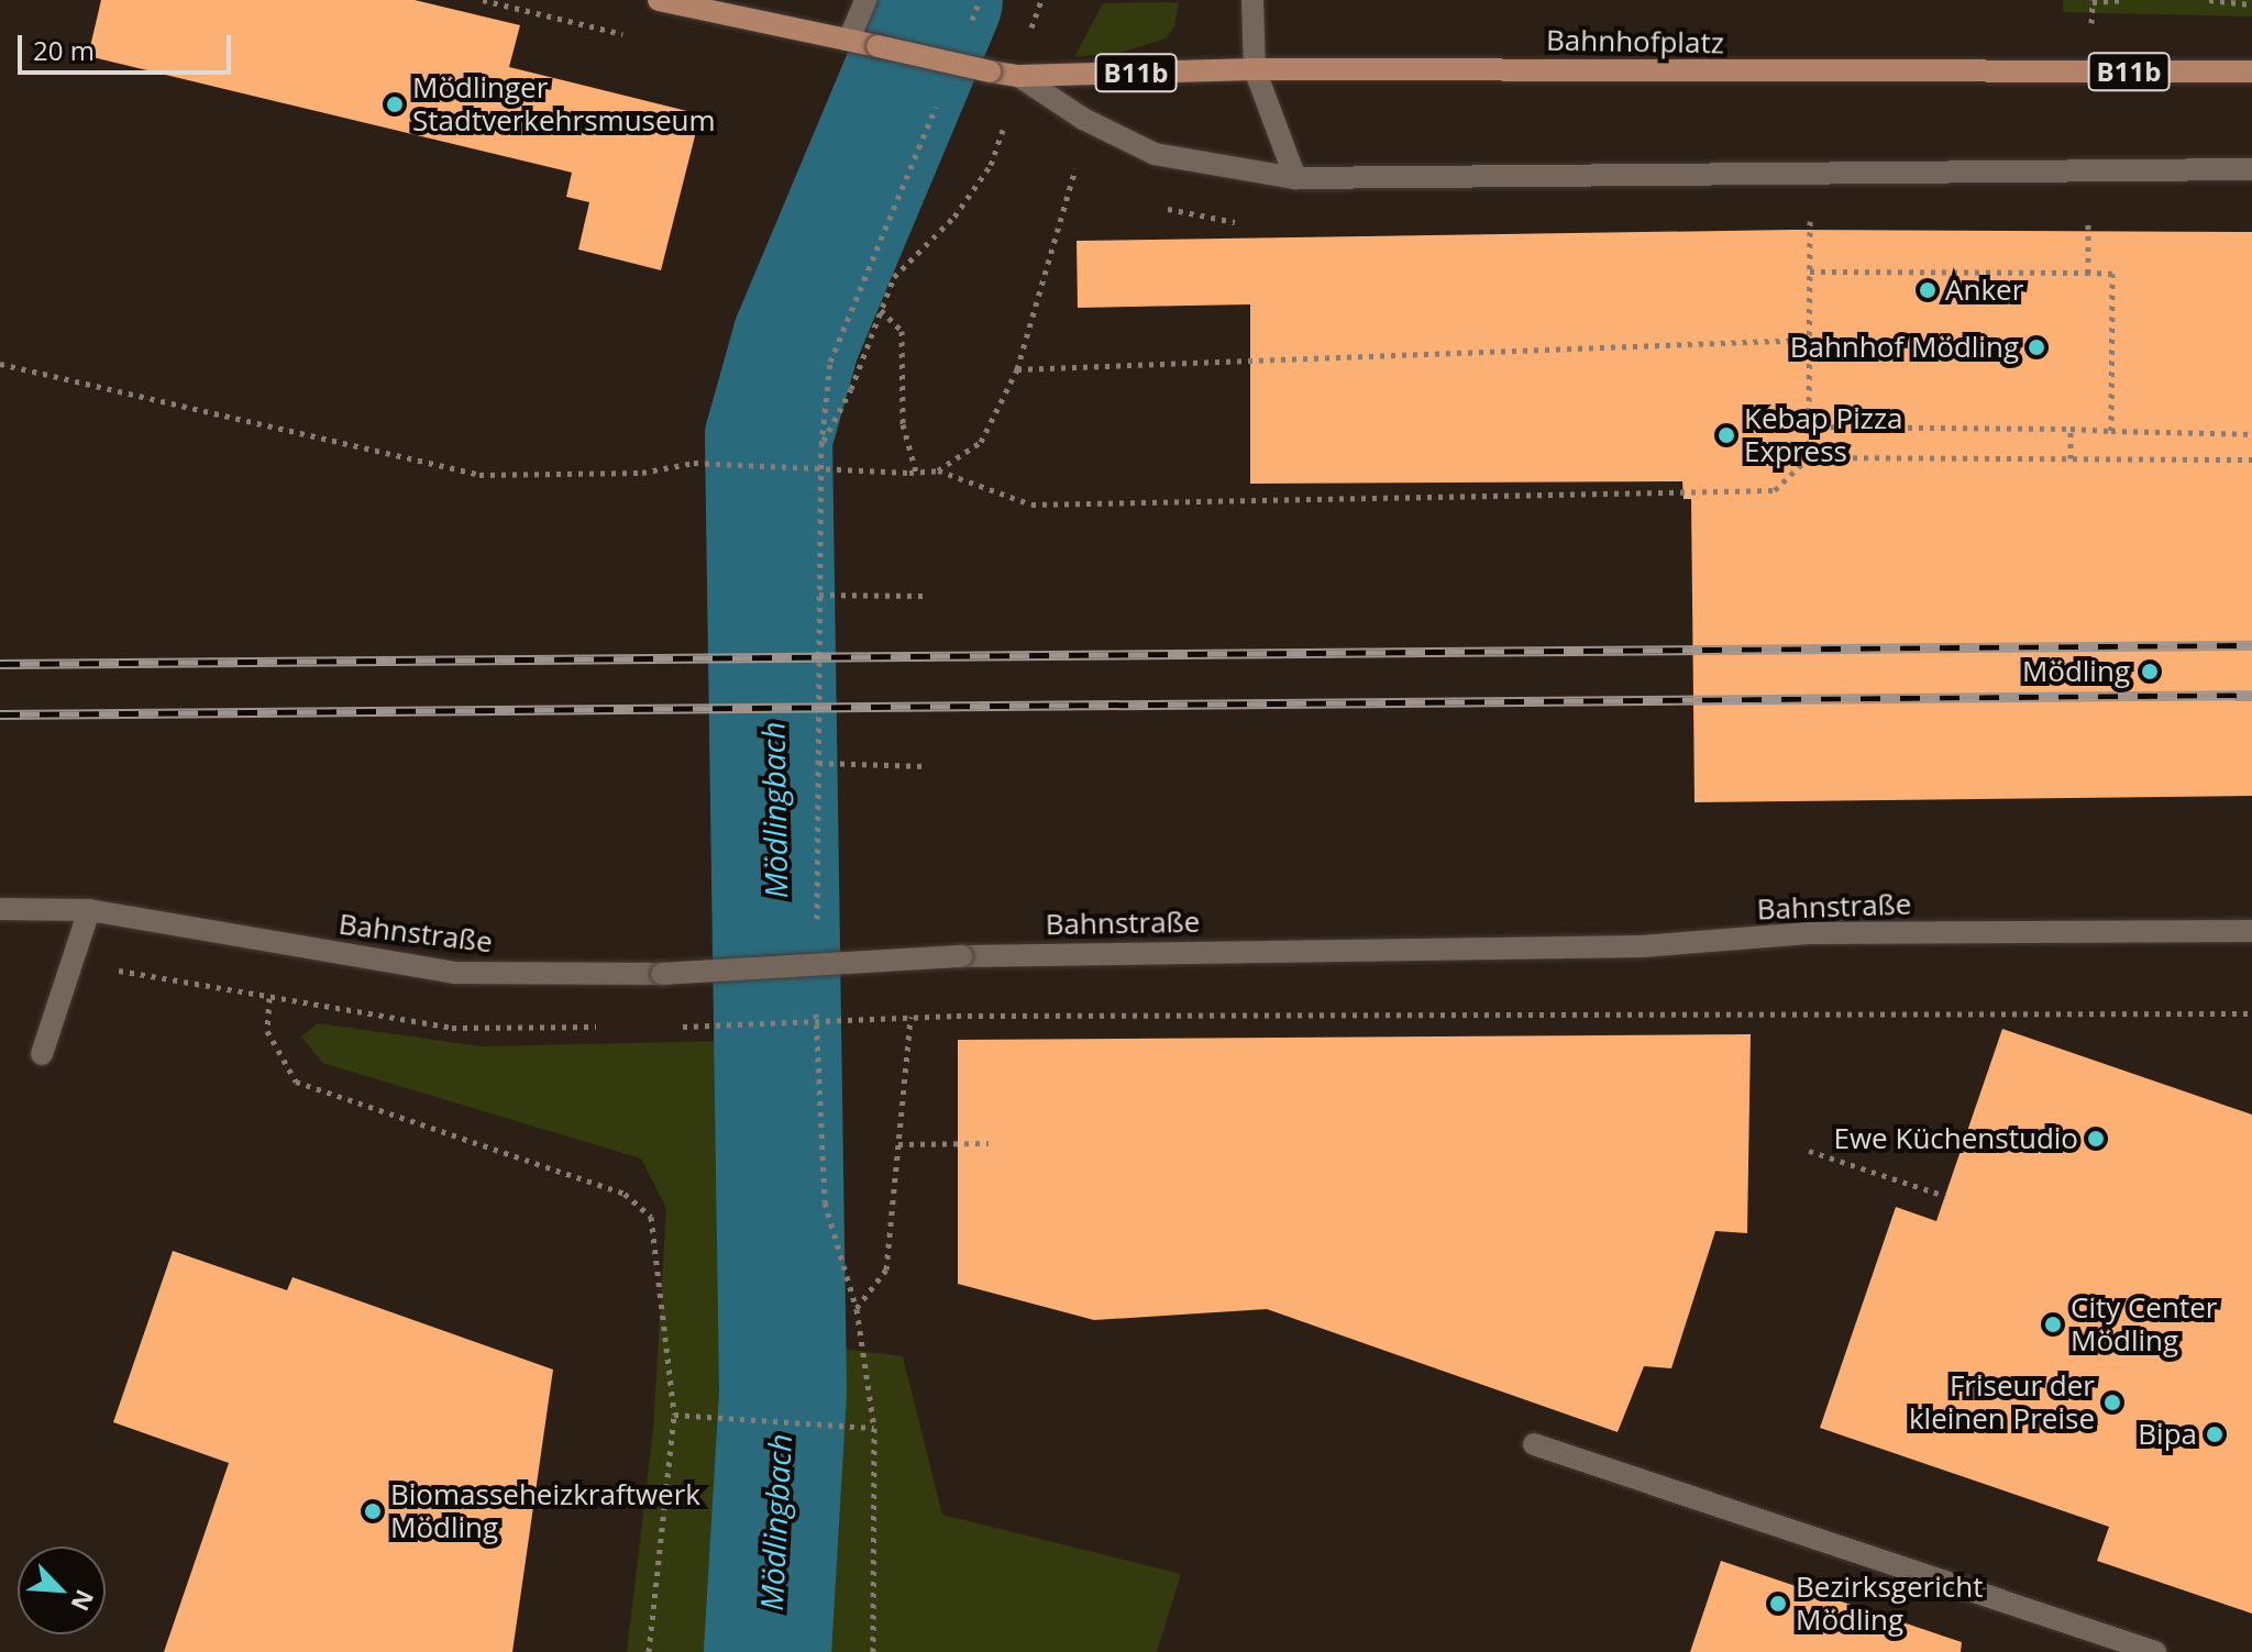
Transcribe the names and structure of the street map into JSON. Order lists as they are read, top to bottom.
{
  "streets": {
    "main road": ["Bahnhofplatz", "B11b"],
    "street": ["Bahnstraße"]
  },
  "crossings": [
    ["Bahnhofplatz", "B11b"]
  ],
  "water": ["Mödlingbach"],
  "places": [
    "Mödlinger Stadtverkehrsmuseum",
    "Anker",
    "Bahnhof Mödling",
    "Kebap Pizza Express",
    "Mödling",
    "Ewe Küchenstudio",
    "City Center Mödling",
    "Friseur der kleinen Preise",
    "Bipa",
    "Biomasseheizkraftwerk Mödling",
    "Bezirksgericht Mödling"
  ],
  "scale_bar": "20 m",
  "north": "bottom right"
}
